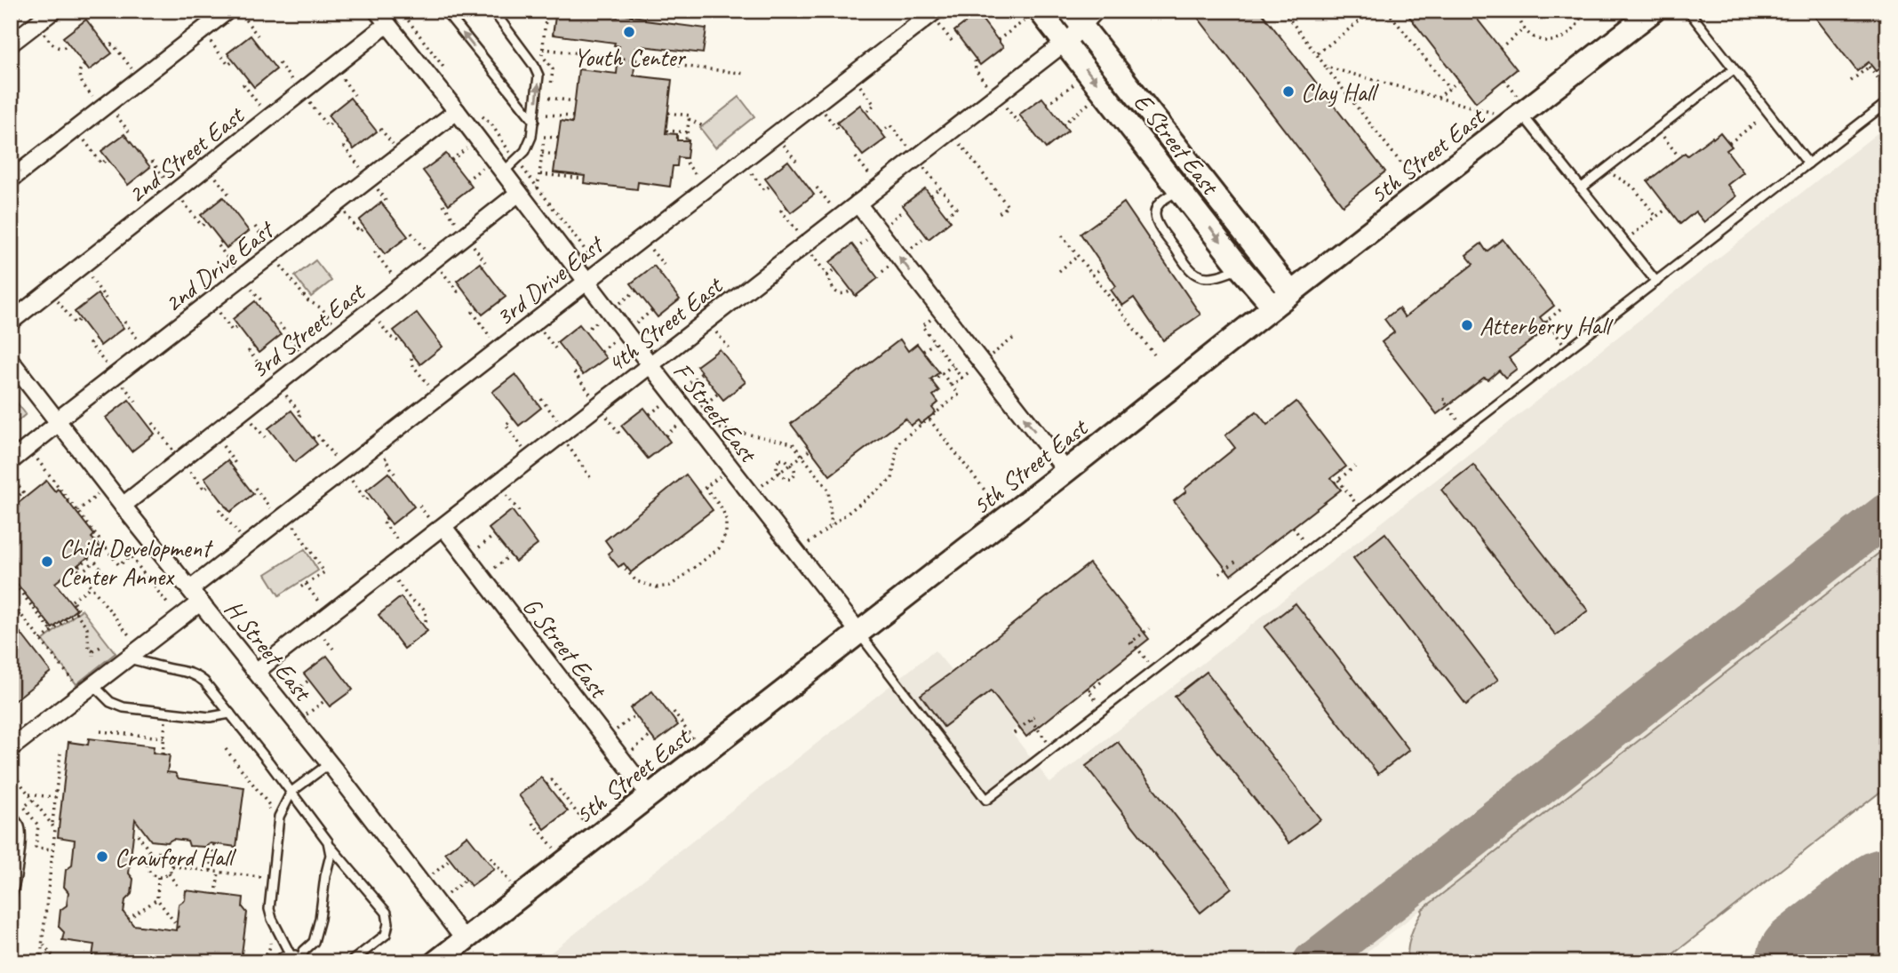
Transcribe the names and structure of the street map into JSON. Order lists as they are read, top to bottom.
{
  "streets": {
    "street": [
      "E Street East",
      "2nd Street East",
      "5th Street East",
      "2nd Drive East",
      "3rd Drive East",
      "4th Street East",
      "3rd Street East",
      "F Street East",
      "G Street East",
      "H Street East"
    ]
  },
  "crossings": [
    ["E Street East", "5th Street East"],
    ["E Street East", "4th Street East"],
    ["2nd Street East", "F Street East"],
    ["5th Street East", "F Street East"],
    ["5th Street East", "G Street East"],
    ["5th Street East", "H Street East"],
    ["2nd Drive East", "F Street East"],
    ["2nd Drive East", "H Street East"],
    ["3rd Drive East", "F Street East"],
    ["3rd Drive East", "H Street East"],
    ["4th Street East", "F Street East"],
    ["4th Street East", "G Street East"],
    ["4th Street East", "H Street East"],
    ["3rd Street East", "F Street East"],
    ["3rd Street East", "H Street East"]
  ],
  "places": [
    "Youth Center",
    "Clay Hall",
    "Atterberry Hall",
    "Child Development Center Annex",
    "Crawford Hall"
  ]
}
